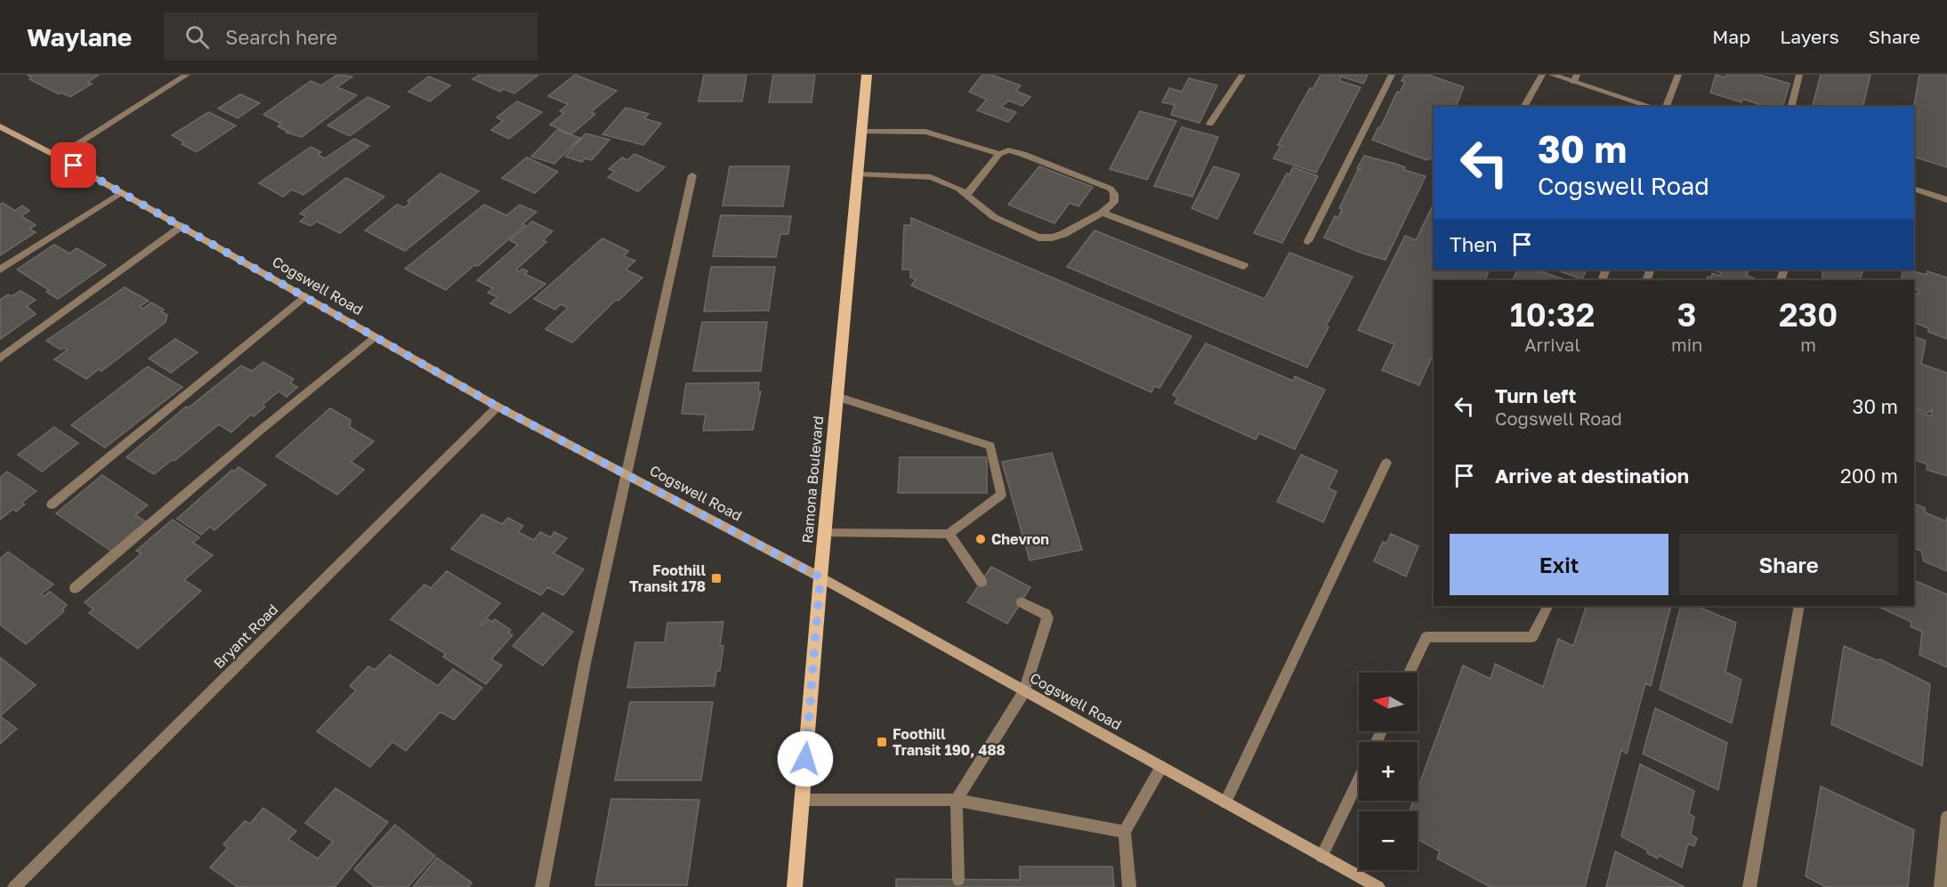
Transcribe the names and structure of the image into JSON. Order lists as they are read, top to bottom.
{
  "streets": {
    "main road": ["Ramona Boulevard"],
    "street": ["Cogswell Road", "Bryant Road"]
  },
  "crossings": [
    ["Cogswell Road", "Ramona Boulevard"],
    ["Cogswell Road", "Bryant Road"]
  ],
  "places": {
    "other": ["Chevron"],
    "transit": ["Foothill Transit 178", "Foothill Transit 190, 488"]
  },
  "north": "left",
  "page": {
    "header": "Waylane",
    "search": "Search here",
    "nav": ["Map", "Layers", "Share"],
    "turn": ["30 m", "Cogswell Road"],
    "then": "Then",
    "eta": [
      "10:32",
      "Arrival",
      "3",
      "min",
      "230",
      "m"
    ],
    "list": [
      {
        "name": "Turn left",
        "note": "Cogswell Road",
        "value": "30 m"
      },
      {
        "name": "Arrive at destination",
        "value": "200 m"
      }
    ],
    "buttons": ["Exit", "Share"],
    "map_buttons": ["+", "−"]
  }
}
